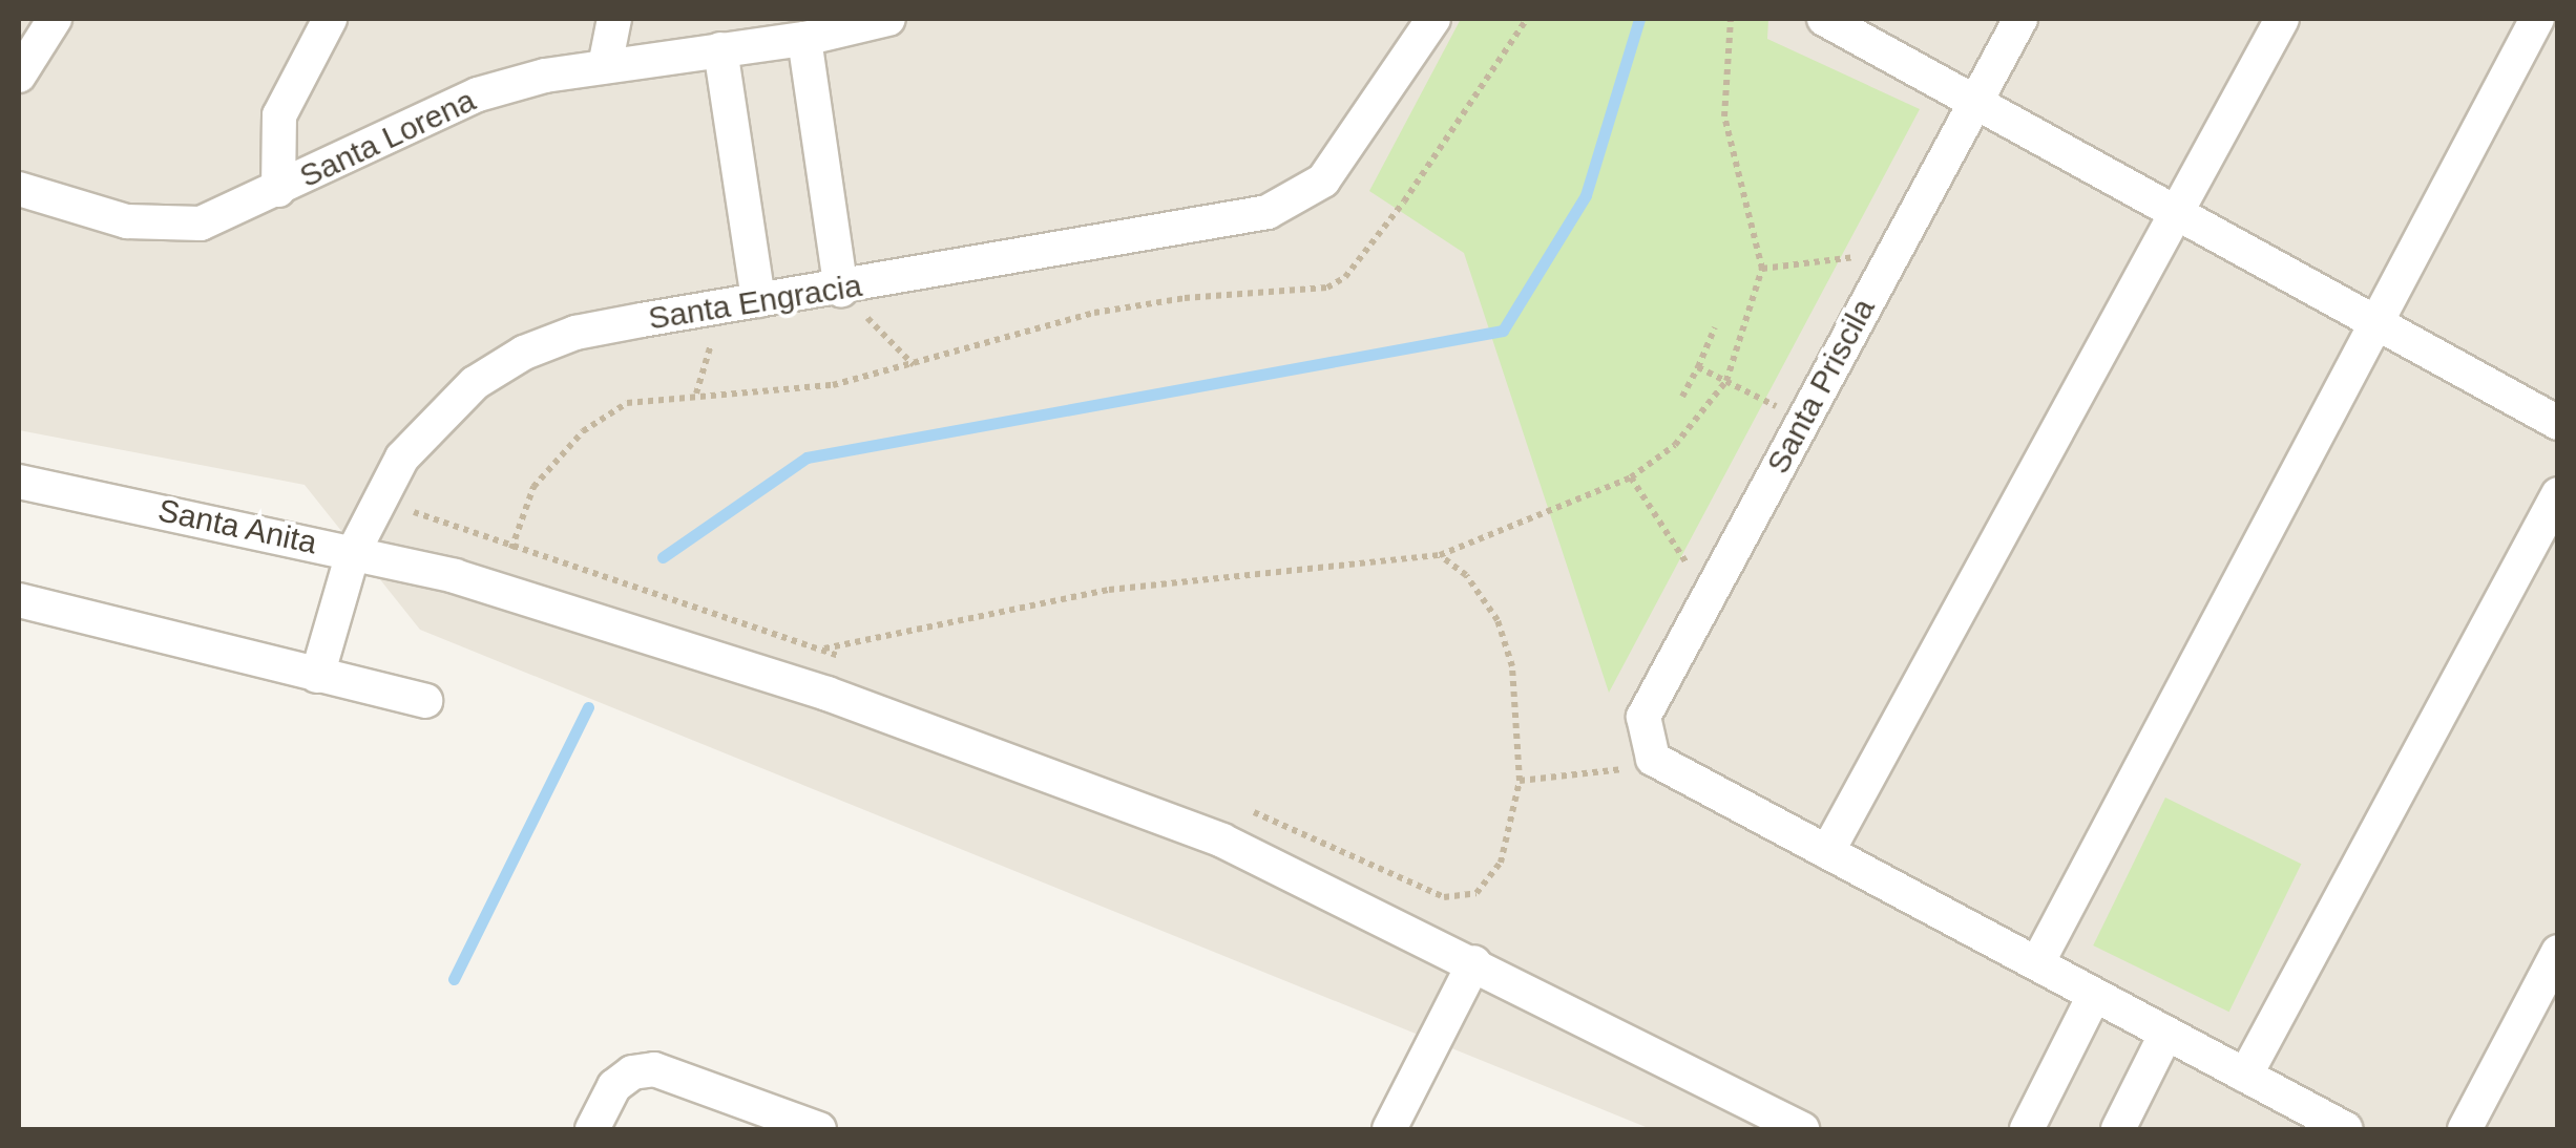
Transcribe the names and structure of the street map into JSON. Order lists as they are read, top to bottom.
{
  "streets": {
    "street": [
      "Santa Lorena",
      "Santa Engracia",
      "Santa Priscila",
      "Santa Anita"
    ]
  },
  "crossings": [
    ["Santa Engracia", "Santa Anita"]
  ]
}
